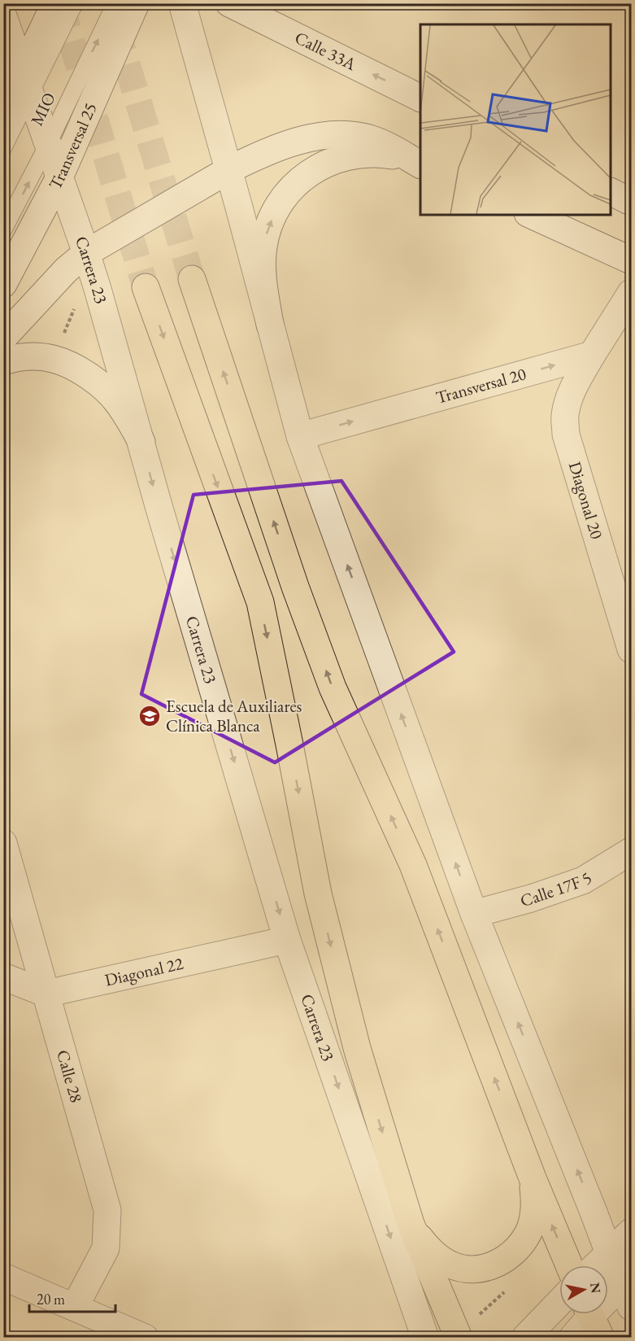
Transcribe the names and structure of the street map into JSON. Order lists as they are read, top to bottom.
{
  "streets": {
    "main road": ["Carrera 23"],
    "street": [
      "Calle 33A",
      "Transversal 25",
      "Transversal 20",
      "Diagonal 20",
      "Calle 17F 5",
      "Diagonal 22",
      "Calle 28"
    ],
    "lane": ["MIO"]
  },
  "crossings": [
    ["MIO", "Carrera 23"],
    ["Transversal 25", "Carrera 23"],
    ["Carrera 23", "Diagonal 22"],
    ["Transversal 20", "Diagonal 20"],
    ["Diagonal 22", "Calle 28"]
  ],
  "one_way": ["Calle 33A", "Transversal 20"],
  "places": {
    "school or university": ["Escuela de Auxiliares Clínica Blanca"]
  },
  "scale_bar": "20 m",
  "north": "right"
}
